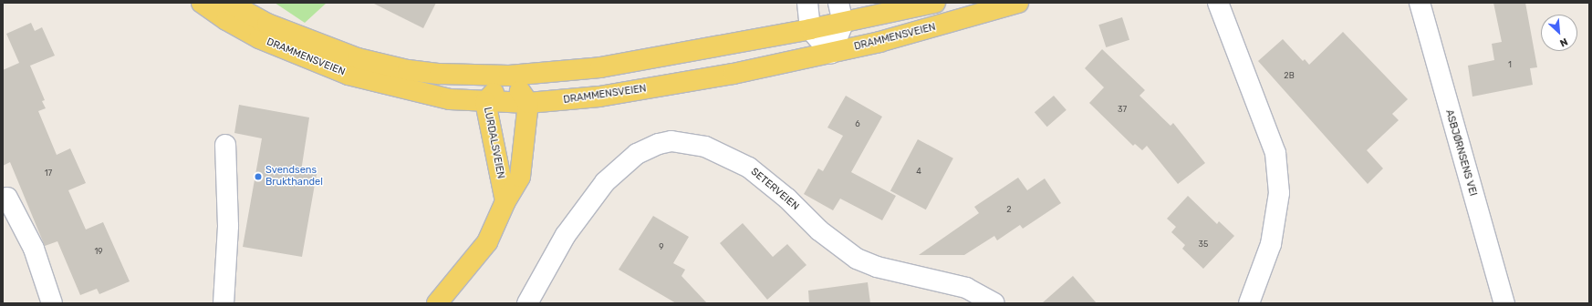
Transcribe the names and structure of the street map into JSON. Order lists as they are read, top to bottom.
{
  "streets": {
    "main road": ["DRAMMENSVEIEN", "LURDALSVEIEN"],
    "street": ["ASBJØRNSENS VEI", "SETERVEIEN"]
  },
  "crossings": [
    ["DRAMMENSVEIEN", "LURDALSVEIEN"]
  ],
  "places": ["Svendsens Brukthandel"],
  "house_numbers": [
    "1",
    "2B",
    "37",
    "6",
    "4",
    "17",
    "2",
    "35",
    "9",
    "19"
  ],
  "north": "bottom right"
}
